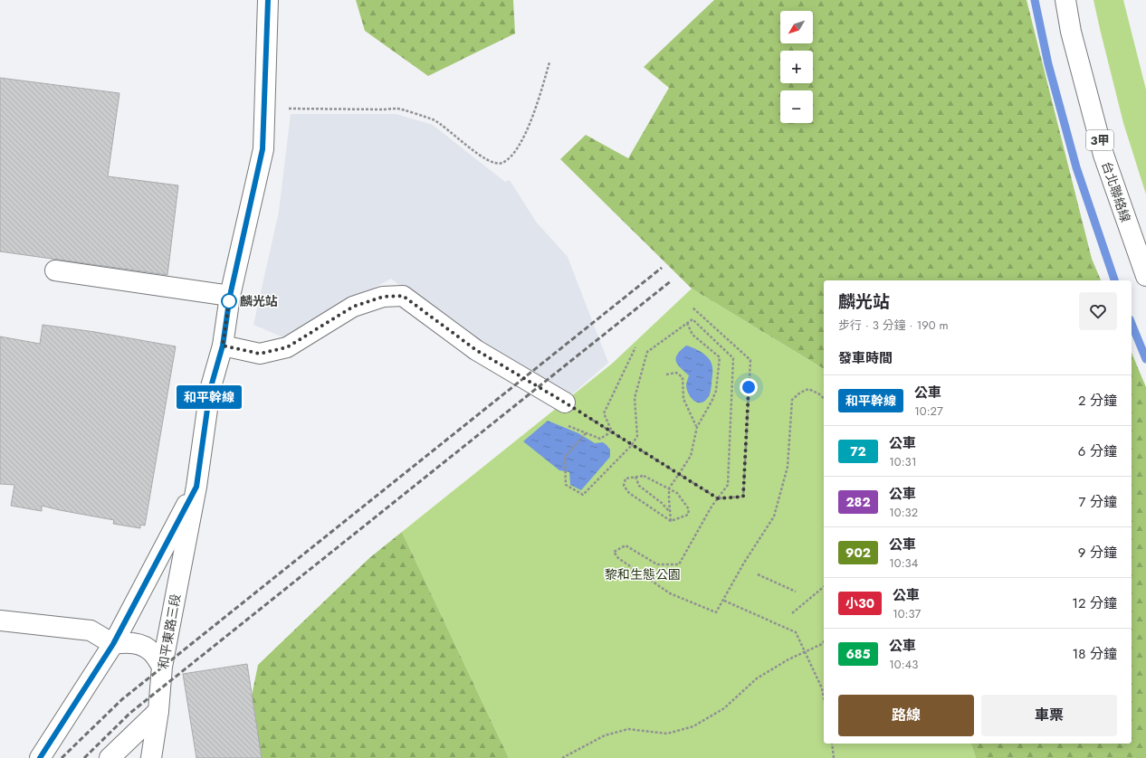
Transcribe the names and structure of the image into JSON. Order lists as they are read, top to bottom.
{
  "streets": {
    "main road": ["3甲", "台北聯絡線", "和平東路三段"]
  },
  "parks": ["黎和生態公園"],
  "places": ["麟光站"],
  "lines": ["bus line 和平幹線"],
  "north": "bottom left",
  "page": {
    "on_map": "和平幹線",
    "map_buttons": ["+", "−"],
    "heading": [
      ["麟光站", "步行 · 3 分鐘 · 190 m"],
      "發車時間"
    ],
    "list": [
      {
        "mark": "和平幹線",
        "name": "公車",
        "note": "10:27",
        "value": "2 分鐘"
      },
      {
        "mark": "72",
        "name": "公車",
        "note": "10:31",
        "value": "6 分鐘"
      },
      {
        "mark": "282",
        "name": "公車",
        "note": "10:32",
        "value": "7 分鐘"
      },
      {
        "mark": "902",
        "name": "公車",
        "note": "10:34",
        "value": "9 分鐘"
      },
      {
        "mark": "小30",
        "name": "公車",
        "note": "10:37",
        "value": "12 分鐘"
      },
      {
        "mark": "685",
        "name": "公車",
        "note": "10:43",
        "value": "18 分鐘"
      }
    ],
    "buttons": ["路線", "車票"]
  }
}
